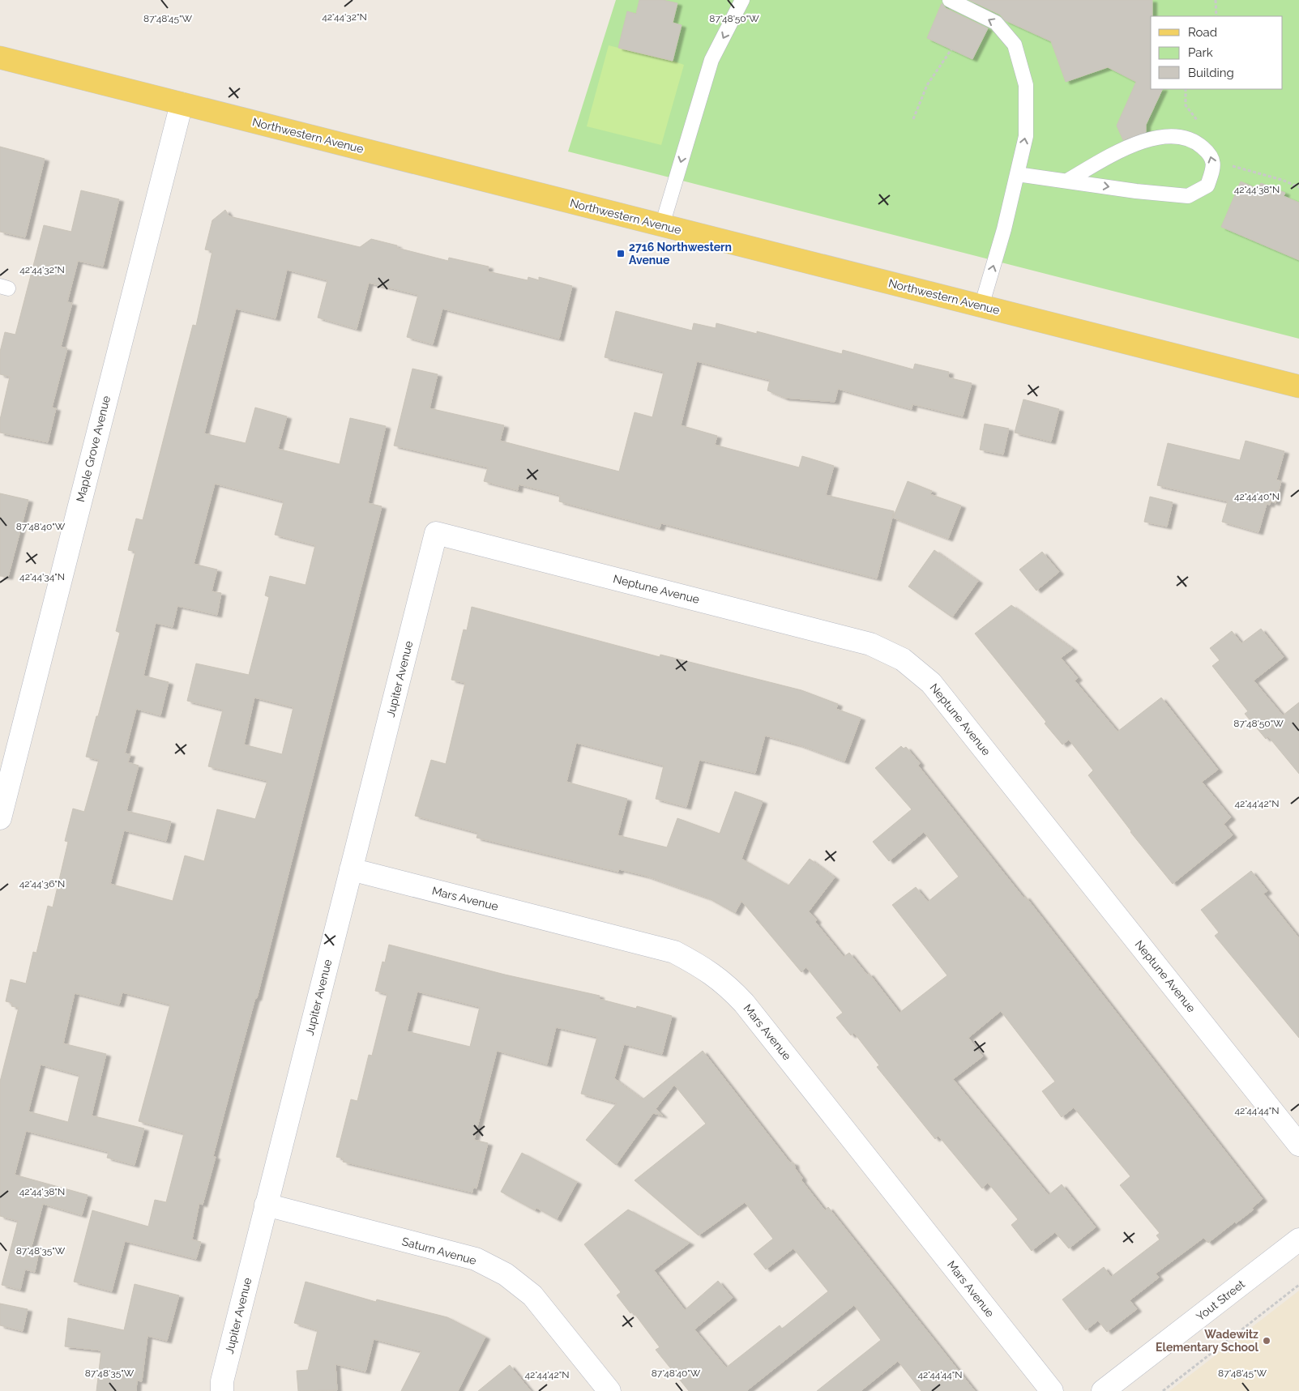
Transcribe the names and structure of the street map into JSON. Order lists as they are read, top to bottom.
{
  "streets": {
    "main road": ["Northwestern Avenue"],
    "street": [
      "Maple Grove Avenue",
      "Neptune Avenue",
      "Jupiter Avenue",
      "Mars Avenue",
      "Saturn Avenue",
      "Yout Street"
    ]
  },
  "crossings": [
    ["Northwestern Avenue", "Maple Grove Avenue"],
    ["Neptune Avenue", "Jupiter Avenue"],
    ["Jupiter Avenue", "Mars Avenue"],
    ["Jupiter Avenue", "Saturn Avenue"]
  ],
  "places": {
    "transit": ["2716 Northwestern Avenue"],
    "other": ["Wadewitz Elementary School"]
  },
  "legend": ["Road", "Park", "Building"],
  "coordinates": [
    "42°44'32\"N",
    "87°48'45\"W",
    "87°48'50\"W",
    "42°44'38\"N",
    "42°44'40\"N",
    "87°48'40\"W",
    "42°44'34\"N",
    "42°44'42\"N",
    "42°44'36\"N",
    "42°44'44\"N",
    "87°48'35\"W"
  ]
}
